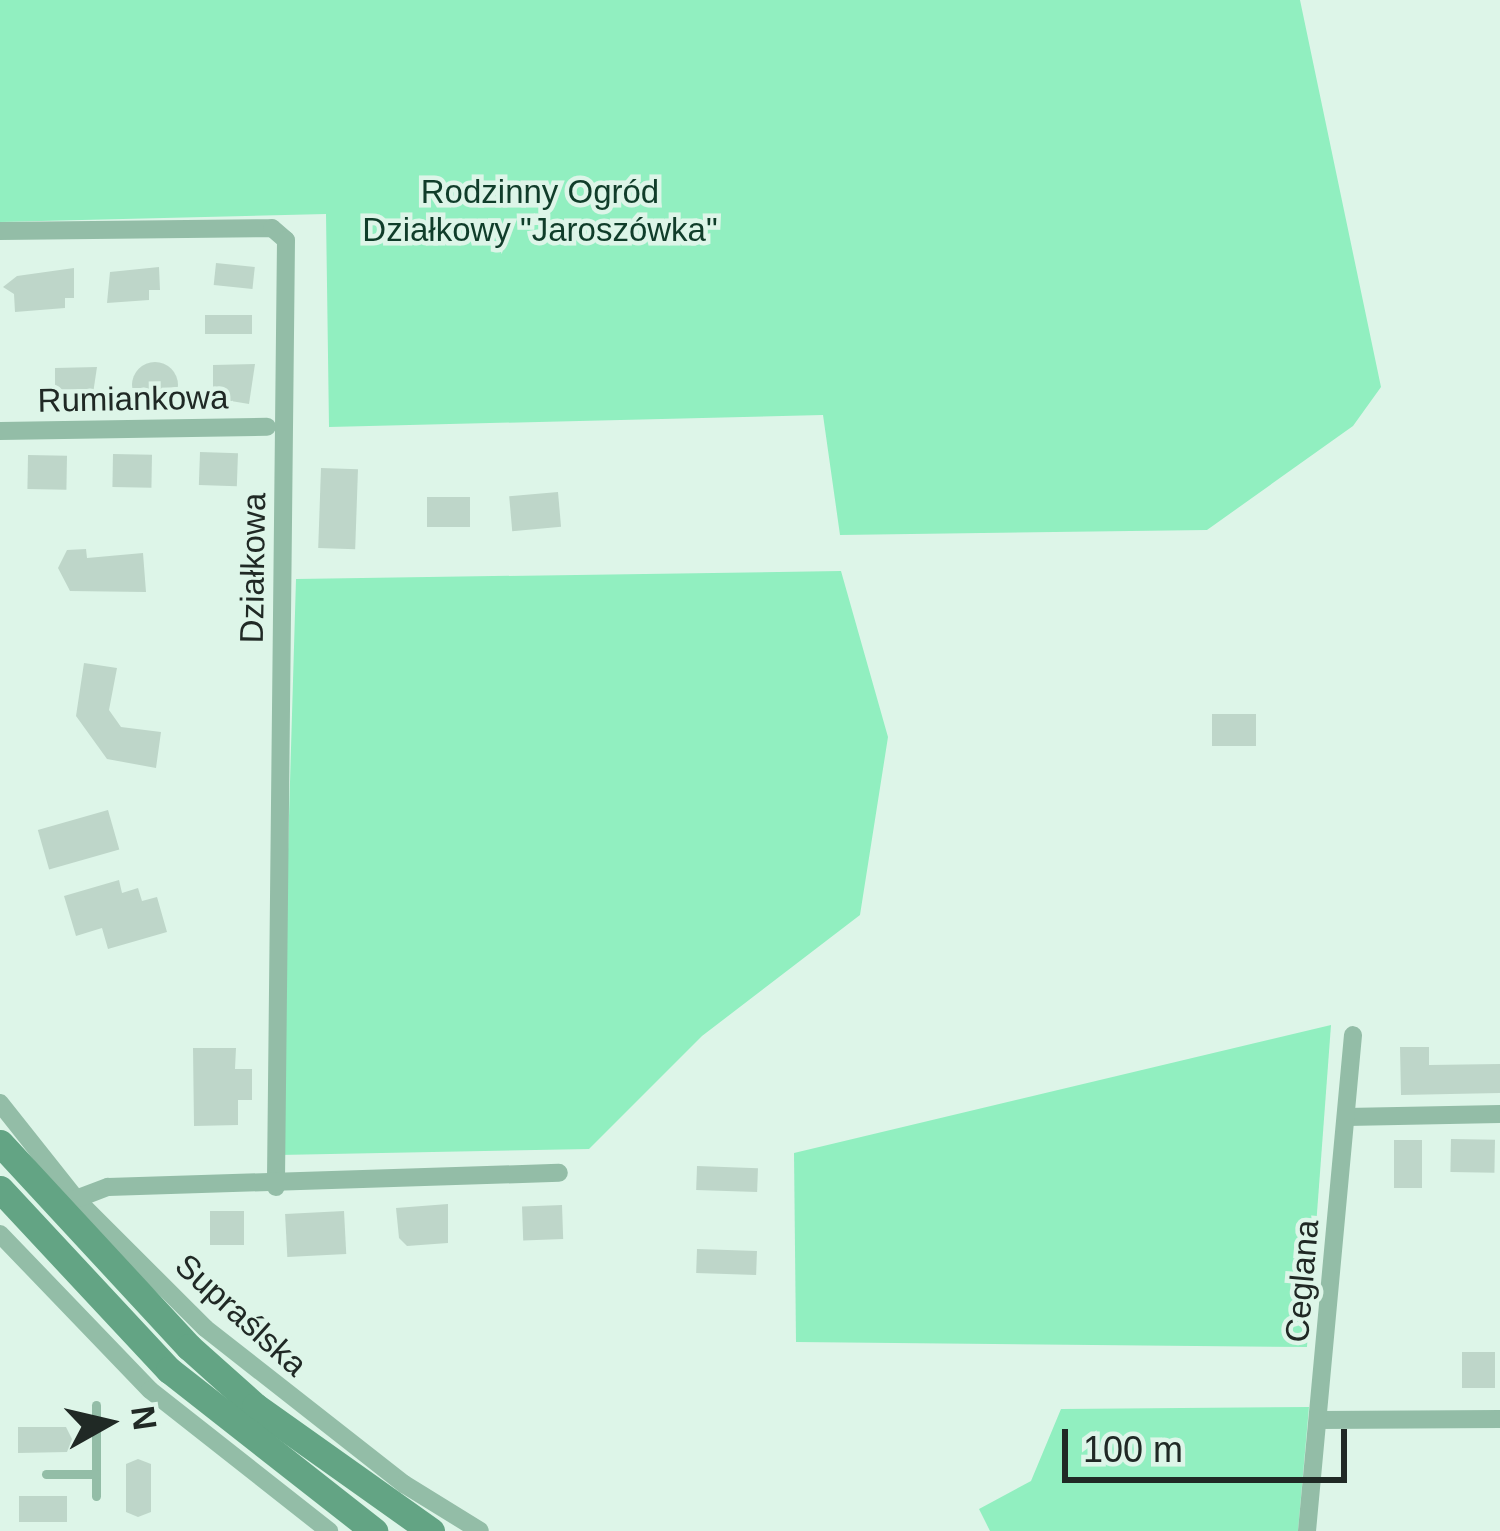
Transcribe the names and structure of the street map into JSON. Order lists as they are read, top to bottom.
{
  "streets": {
    "street": [
      "Rumiankowa",
      "Działkowa",
      "Ceglana",
      "Supraślska"
    ]
  },
  "parks": ["Rodzinny Ogród Działkowy \"Jaroszówka\""],
  "scale_bar": "100 m",
  "north": "right"
}
